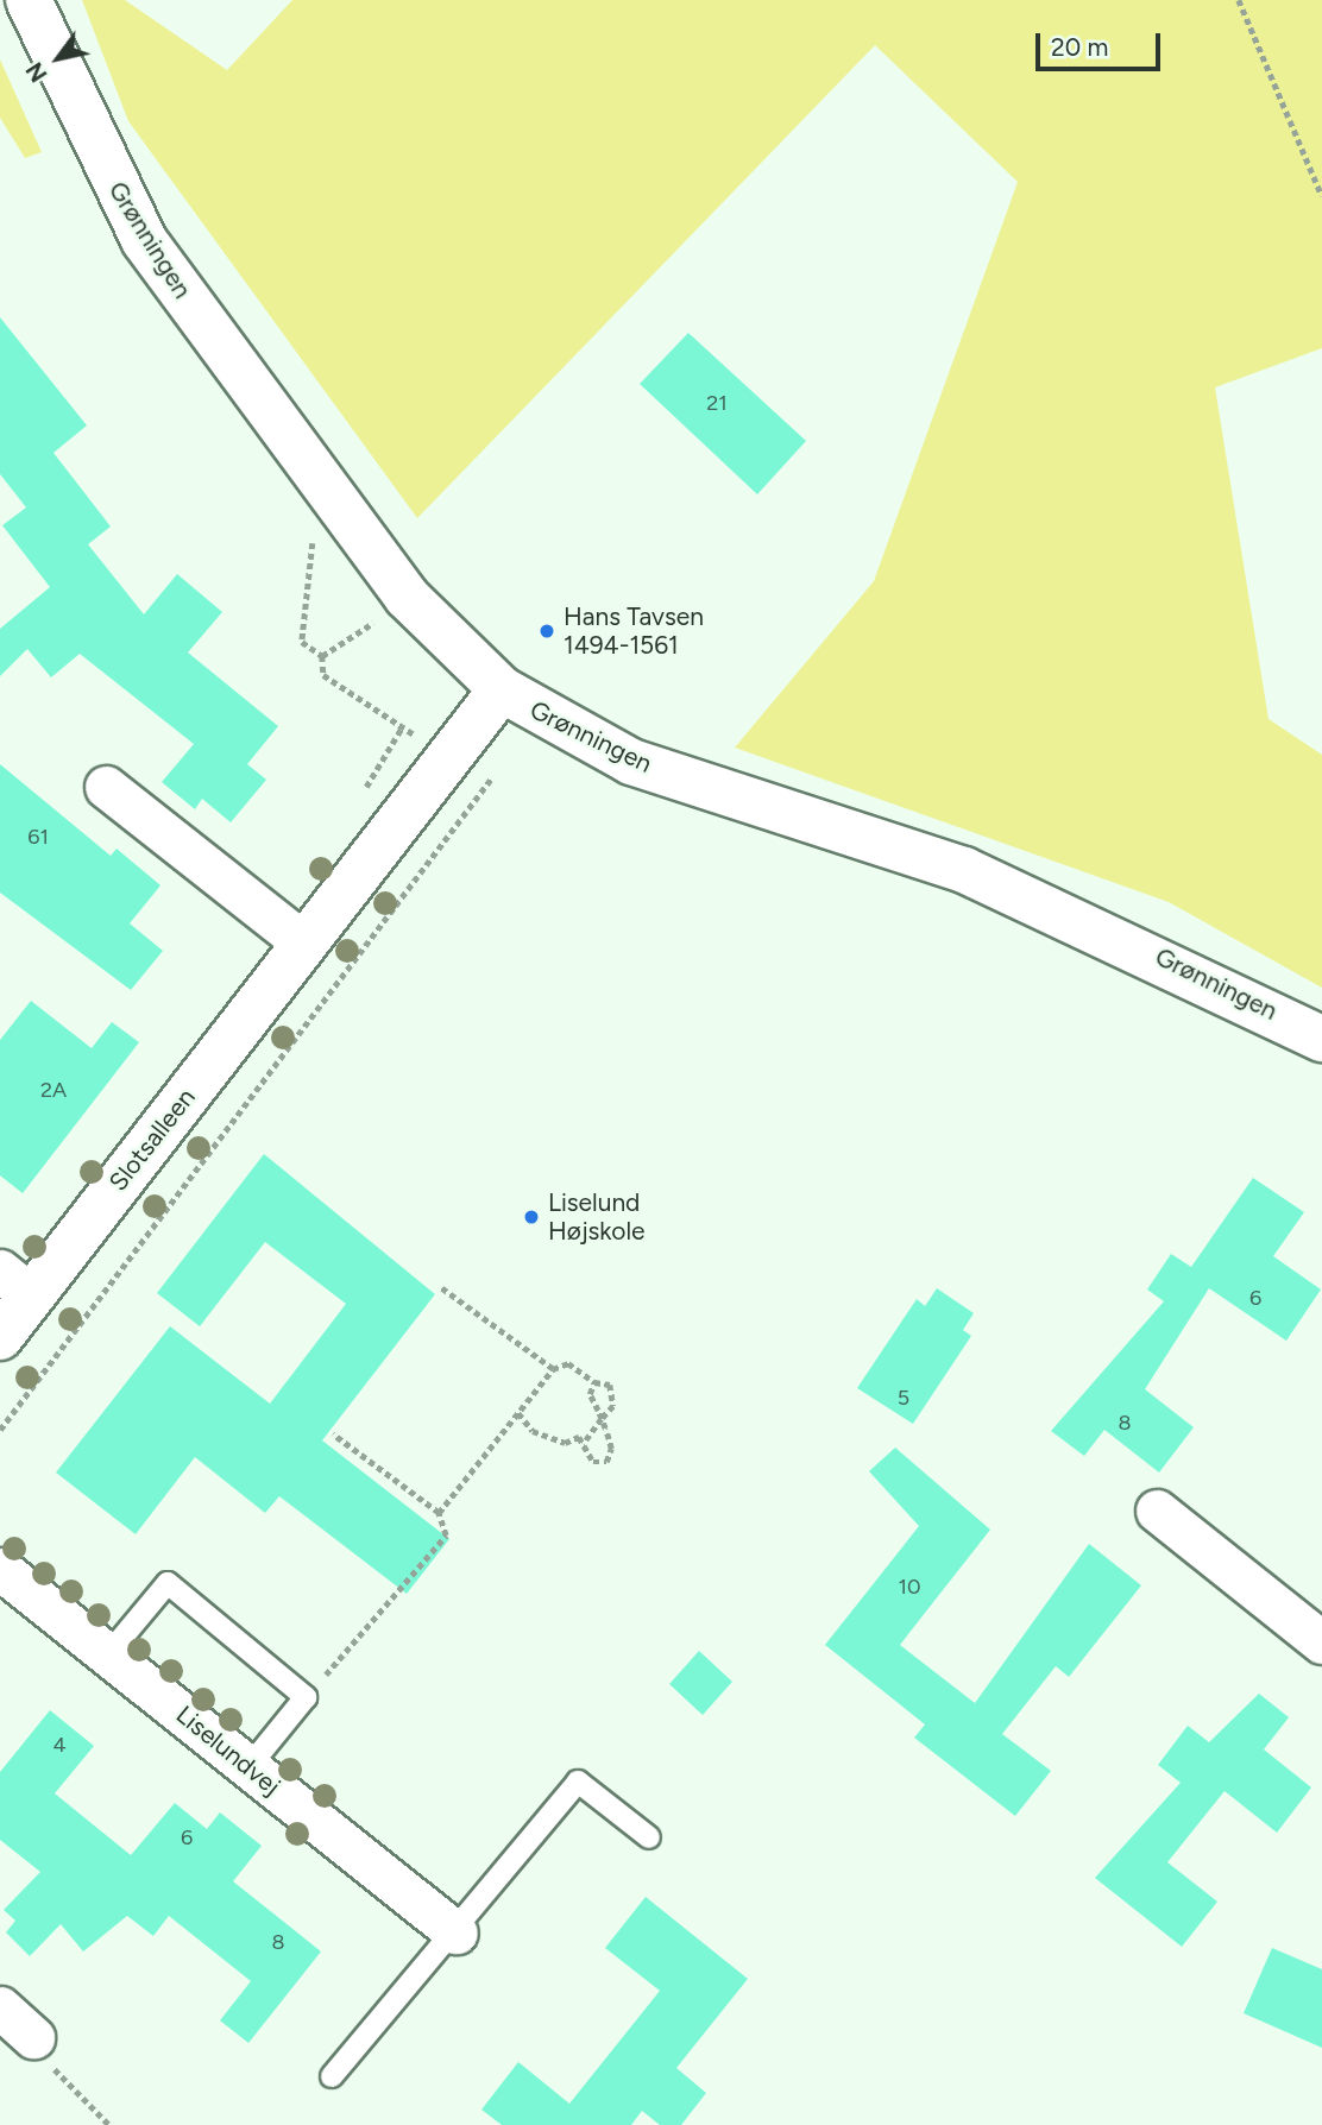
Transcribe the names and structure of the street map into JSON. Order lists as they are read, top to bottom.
{
  "streets": {
    "main road": ["Grønningen", "Slotsalleen"],
    "street": ["Liselundvej"]
  },
  "crossings": [
    ["Grønningen", "Slotsalleen"]
  ],
  "places": ["Hans Tavsen 1494-1561", "Liselund Højskole"],
  "house_numbers": [
    "21",
    "61",
    "2A",
    "6",
    "5",
    "8",
    "10",
    "4",
    "6",
    "8"
  ],
  "scale_bar": "20 m",
  "north": "bottom left"
}
